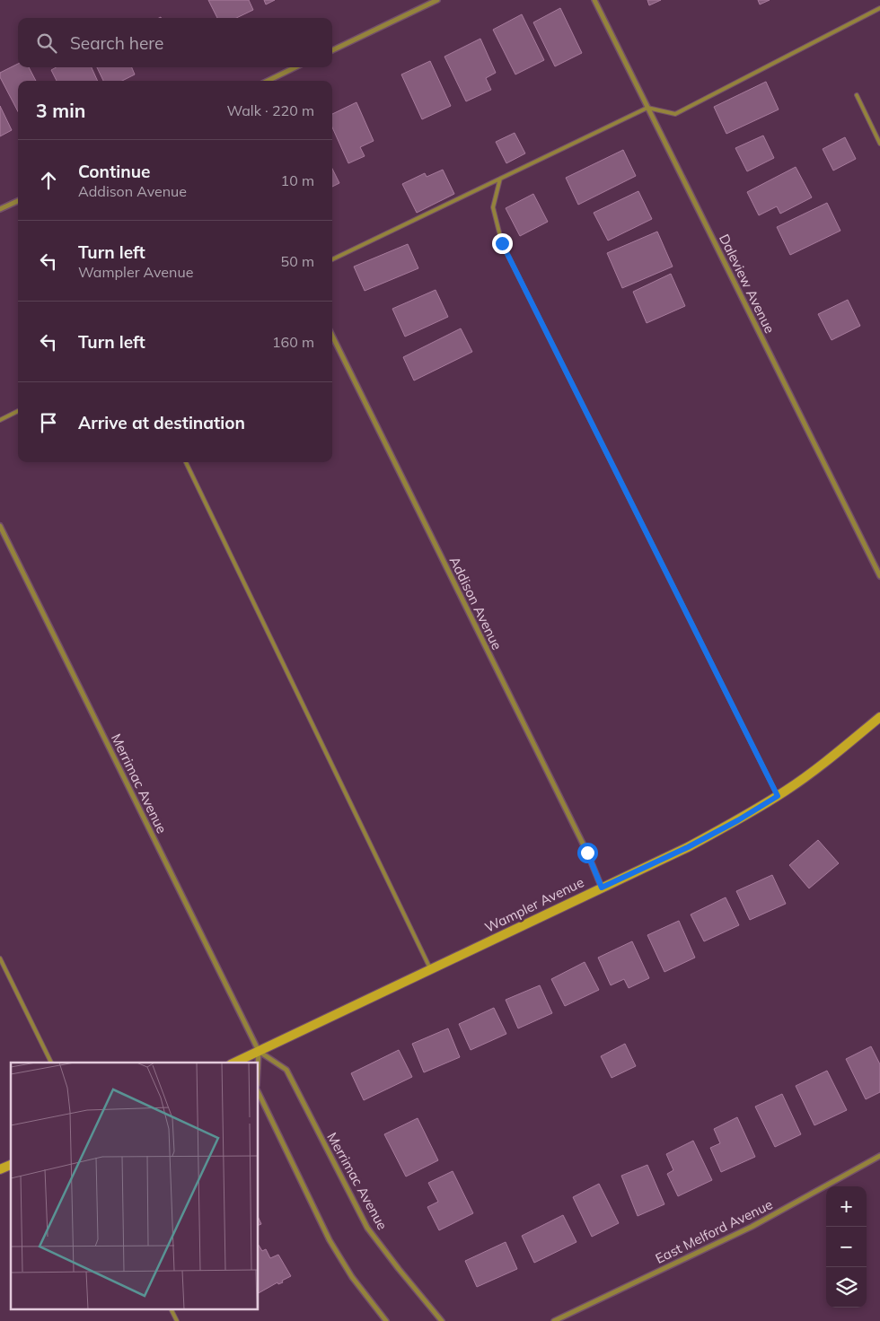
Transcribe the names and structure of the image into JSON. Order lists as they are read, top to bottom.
{
  "streets": {
    "street": [
      "Daleview Avenue",
      "Addison Avenue",
      "Merrimac Avenue",
      "Wampler Avenue",
      "East Melford Avenue"
    ]
  },
  "crossings": [
    ["Addison Avenue", "Wampler Avenue"],
    ["Merrimac Avenue", "Wampler Avenue"]
  ],
  "page": {
    "search": "Search here",
    "heading": ["3 min", "Walk · 220 m"],
    "list": [
      ["Continue", "Addison Avenue", "10 m"],
      ["Turn left", "Wampler Avenue", "50 m"],
      ["Turn left", "160 m"],
      "Arrive at destination"
    ],
    "map_buttons": ["+", "−"]
  }
}
